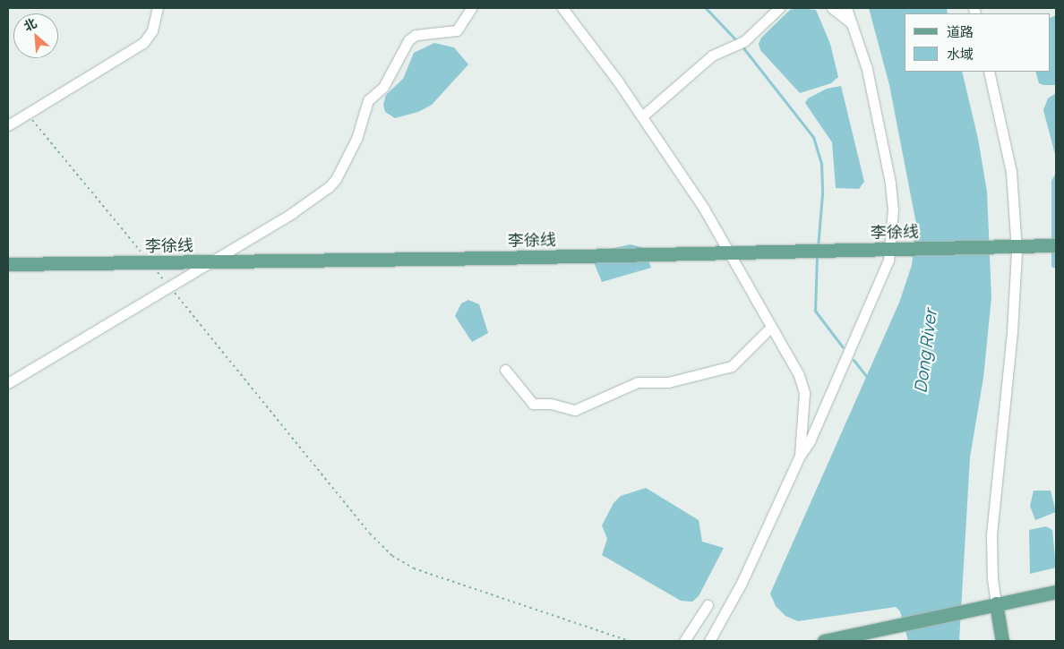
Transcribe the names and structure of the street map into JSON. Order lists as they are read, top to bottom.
{
  "streets": {
    "main road": ["李徐线"]
  },
  "water": ["Dong River"],
  "legend": ["道路", "水域"],
  "north": "top left"
}
